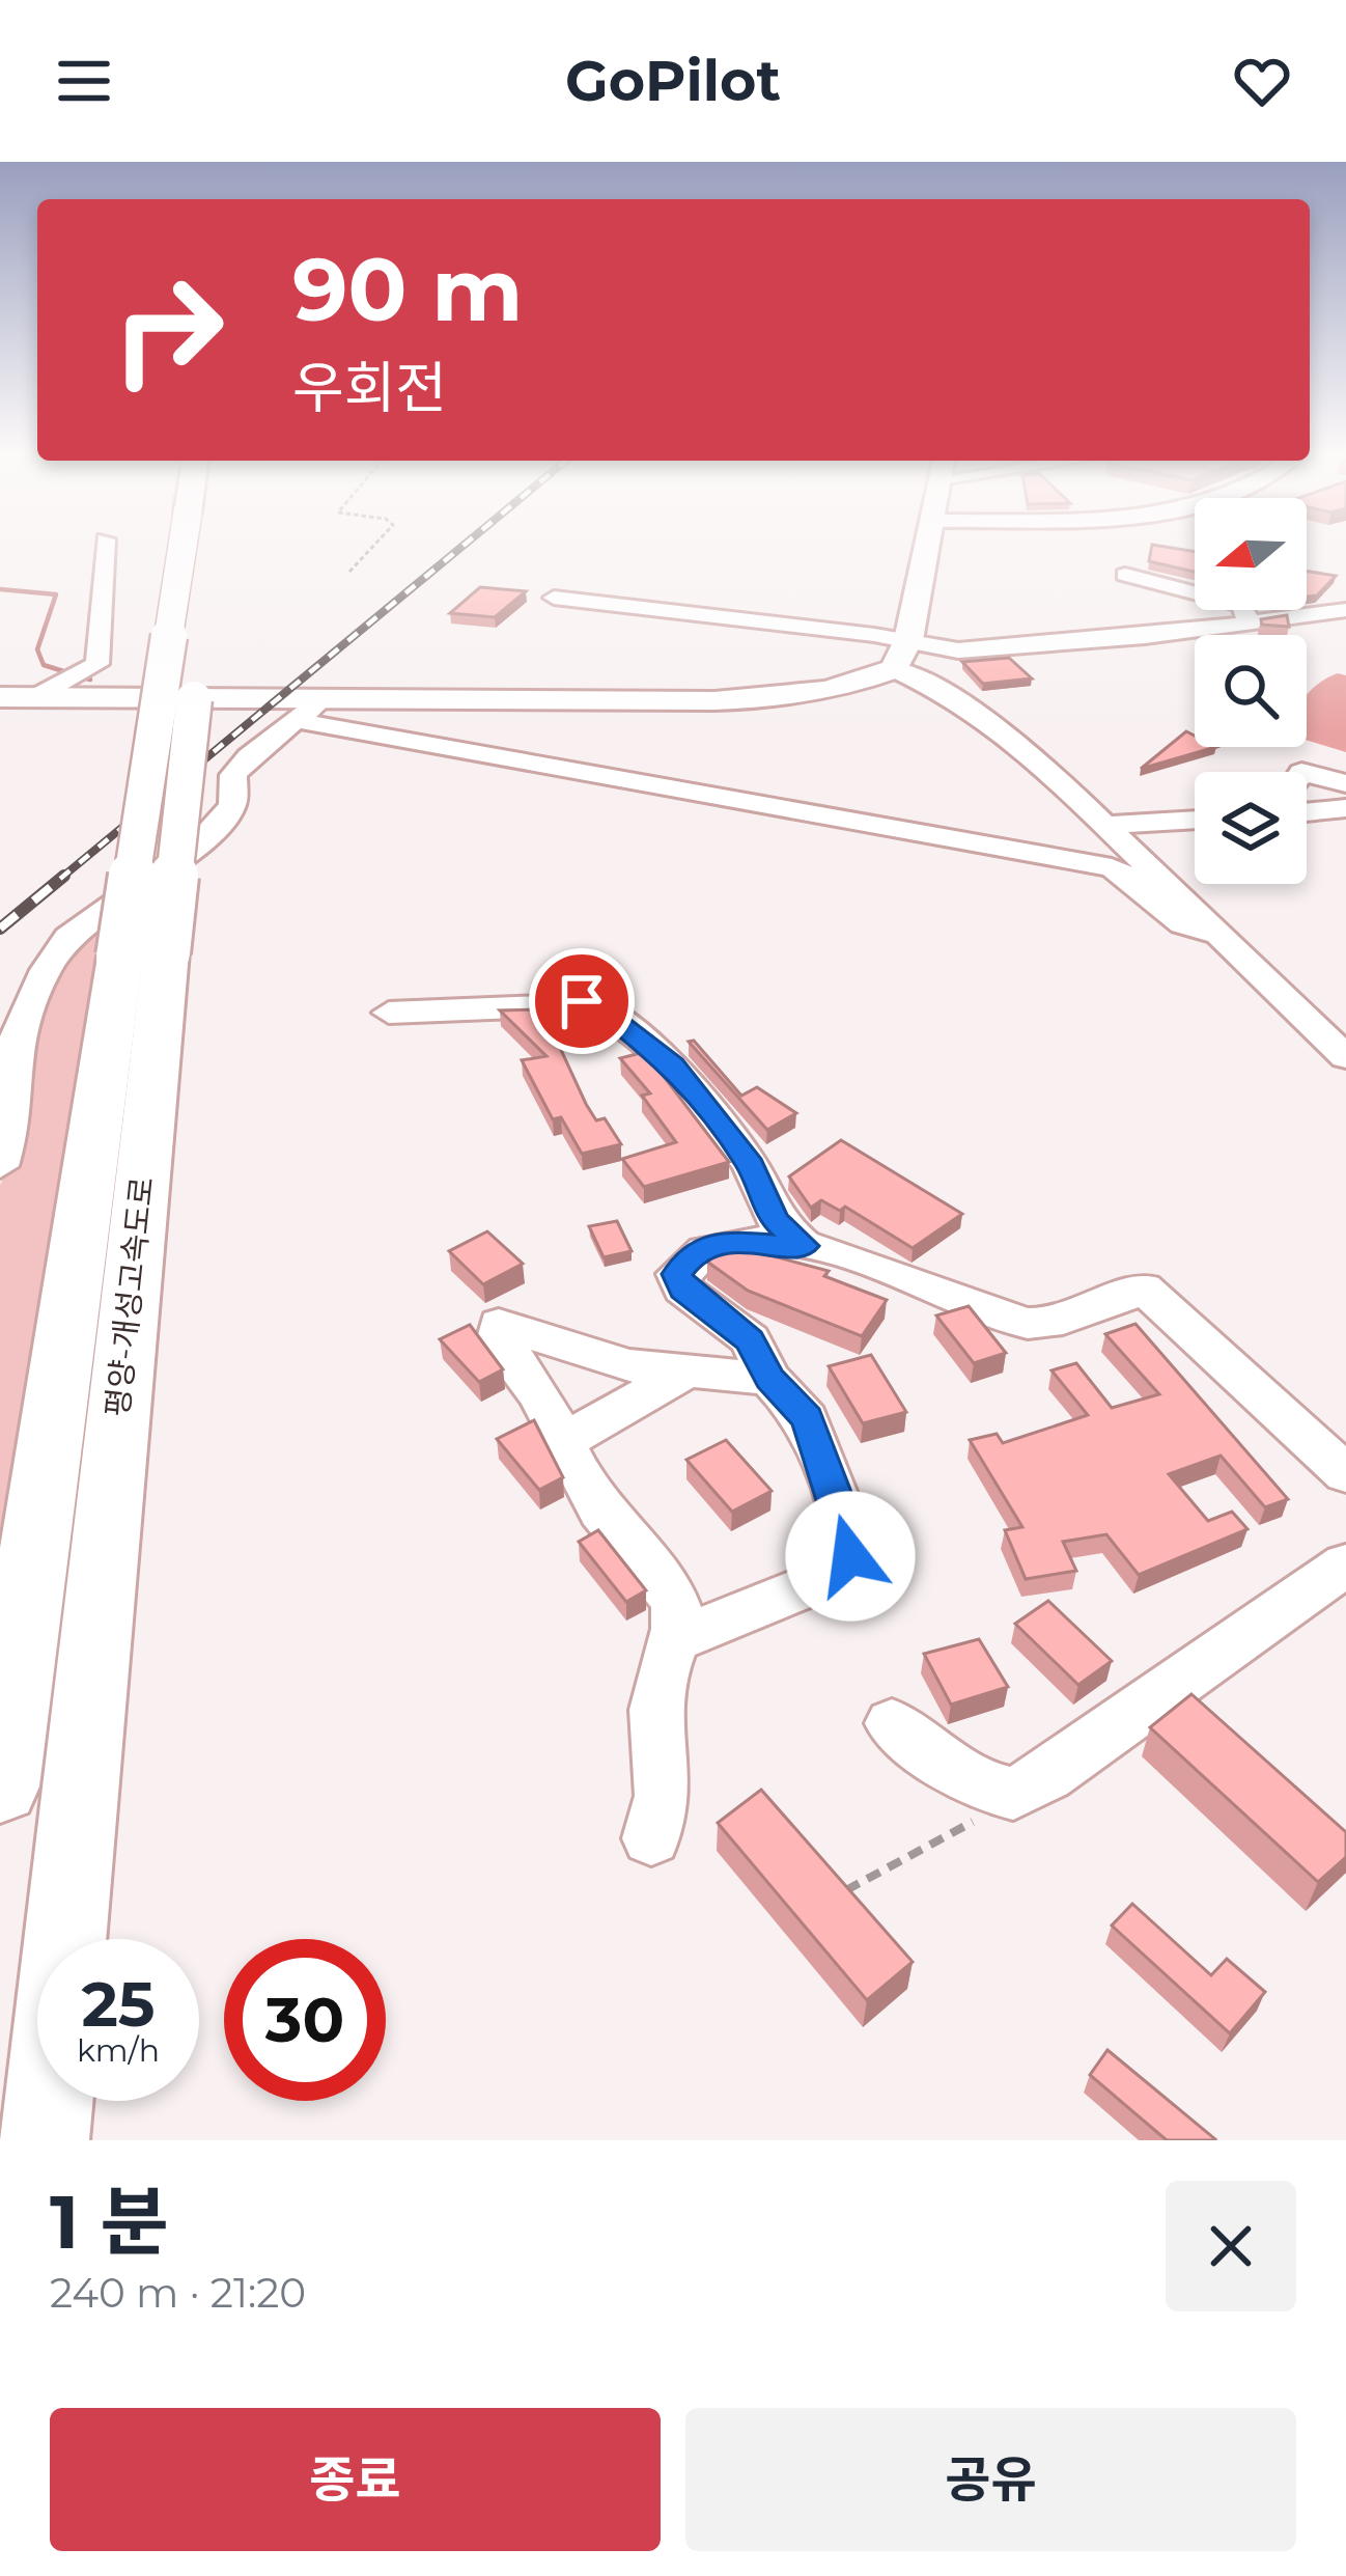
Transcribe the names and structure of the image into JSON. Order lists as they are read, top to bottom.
{
  "streets": {
    "highway": ["평양-개성고속도로"]
  },
  "north": "left",
  "page": {
    "header": "GoPilot",
    "turn": ["90 m", "우회전"],
    "speed": "25 km/h",
    "limit": "30",
    "heading": ["1 분", "240 m · 21:20"],
    "buttons": ["종료", "공유"]
  }
}
